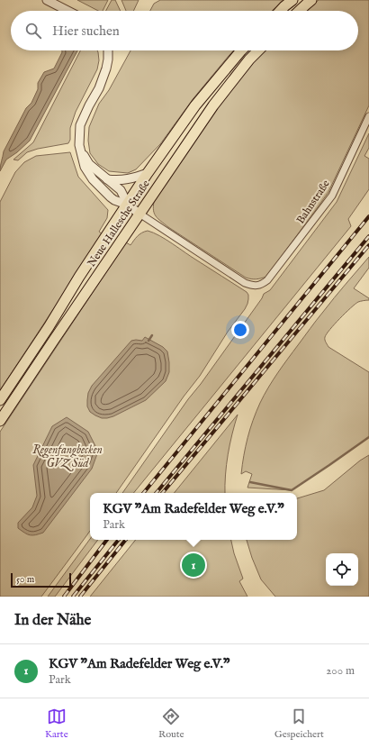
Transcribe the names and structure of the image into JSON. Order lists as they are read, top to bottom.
{
  "streets": {
    "main road": ["Neue Hallesche Straße"],
    "street": ["Bahnstraße"]
  },
  "crossings": [
    ["Bahnstraße", "Neue Hallesche Straße"]
  ],
  "water": ["Regenfangbecken GVZ Süd"],
  "scale_bar": "50 m",
  "page": {
    "search": "Hier suchen",
    "popup": ["KGV \"Am Radefelder Weg e.V.\"", "Park"],
    "pins": "1",
    "scale": "50 m",
    "heading": "In der Nähe",
    "list": [
      {
        "mark": "1",
        "name": "KGV \"Am Radefelder Weg e.V.\"",
        "note": "Park",
        "value": "200 m"
      }
    ],
    "nav": ["Karte", "Route", "Gespeichert"]
  }
}
